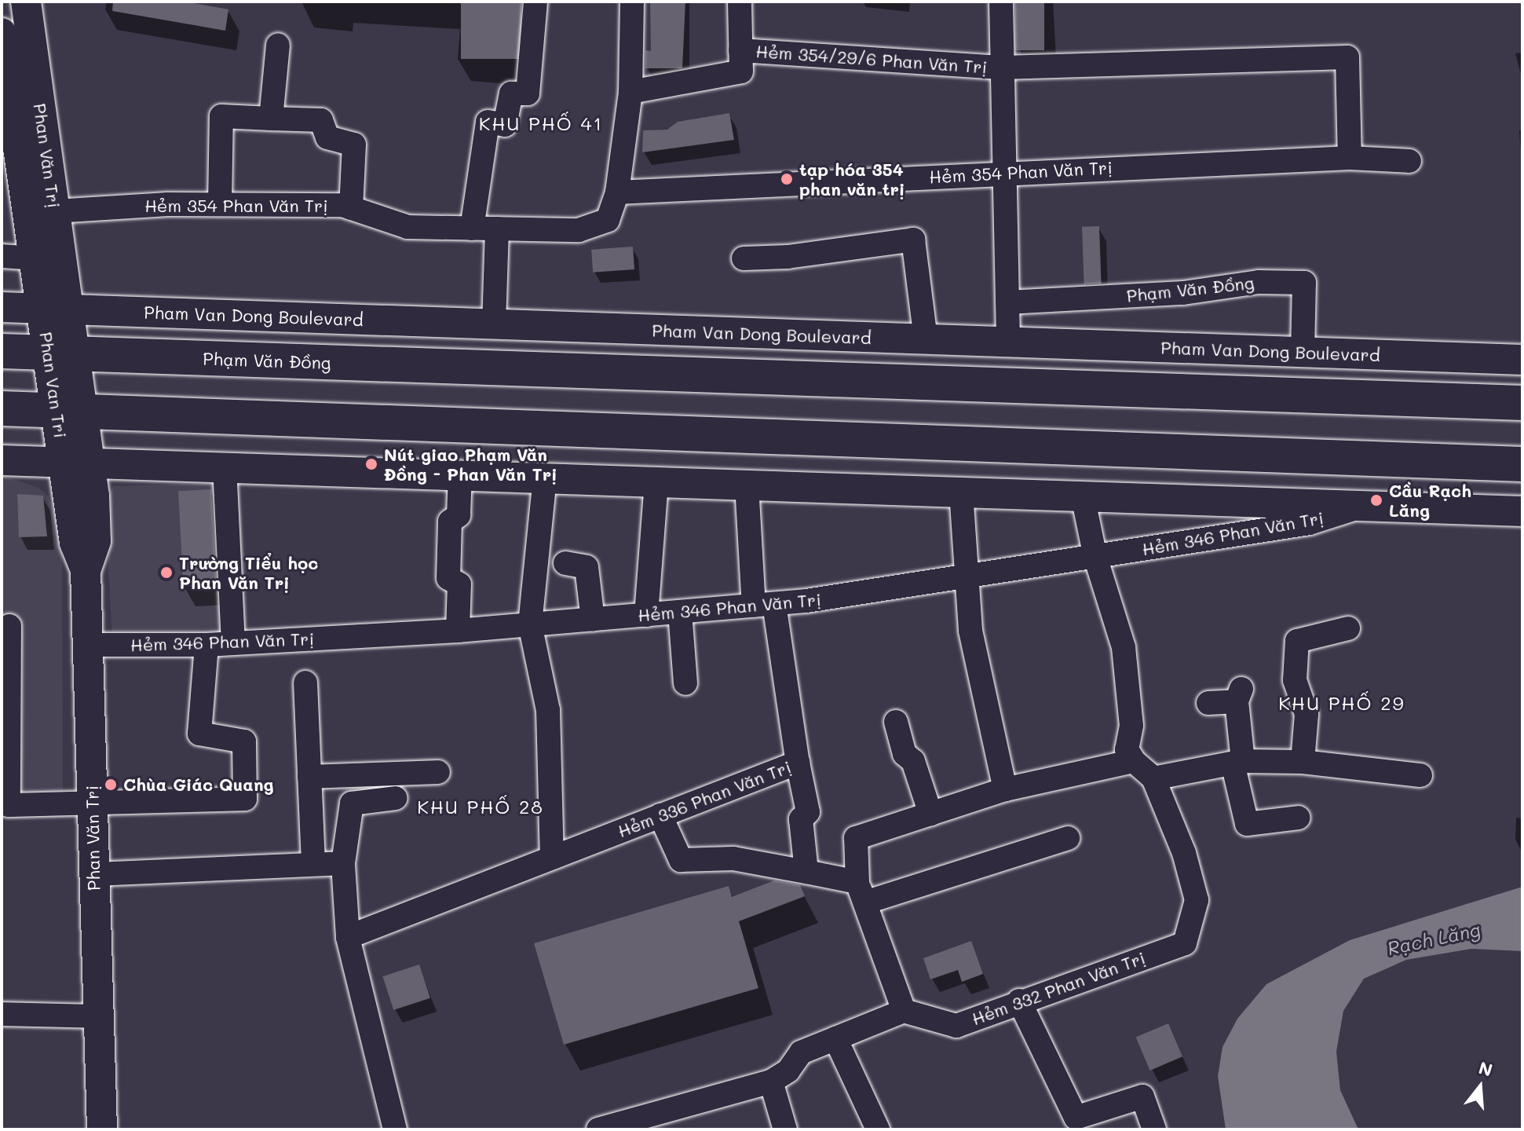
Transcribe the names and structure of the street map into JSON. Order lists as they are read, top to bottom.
{
  "streets": {
    "highway": ["Phạm Văn Đồng"],
    "main road": ["Phan Văn Trị", "Pham Van Dong Boulevard", "Phan Van Tri"],
    "street": [
      "Hẻm 354/29/6 Phan Văn Trị",
      "Hẻm 354 Phan Văn Trị",
      "Hẻm 346 Phan Văn Trị",
      "Hẻm 336 Phan Văn Trị",
      "Hẻm 332 Phan Văn Trị"
    ]
  },
  "crossings": [
    ["Hẻm 354/29/6 Phan Văn Trị", "Hẻm 354 Phan Văn Trị"],
    ["Phan Văn Trị", "Hẻm 354 Phan Văn Trị"],
    ["Phan Văn Trị", "Pham Van Dong Boulevard"],
    ["Phan Văn Trị", "Phan Van Tri"],
    ["Phan Văn Trị", "Hẻm 346 Phan Văn Trị"],
    ["Phạm Văn Đồng", "Pham Van Dong Boulevard"],
    ["Phạm Văn Đồng", "Phan Van Tri"],
    ["Pham Van Dong Boulevard", "Phan Van Tri"]
  ],
  "districts": ["KHU PHỐ 41", "KHU PHỐ 29", "KHU PHỐ 28"],
  "water": ["Rạch Lăng"],
  "places": [
    "tạp hóa 354 phan văn trị",
    "Nút giao Phạm Văn Đồng - Phan Văn Trị",
    "Cầu Rạch Lăng",
    "Trường Tiểu học Phan Văn Trị",
    "Chùa Giác Quang"
  ],
  "north": "top"
}
